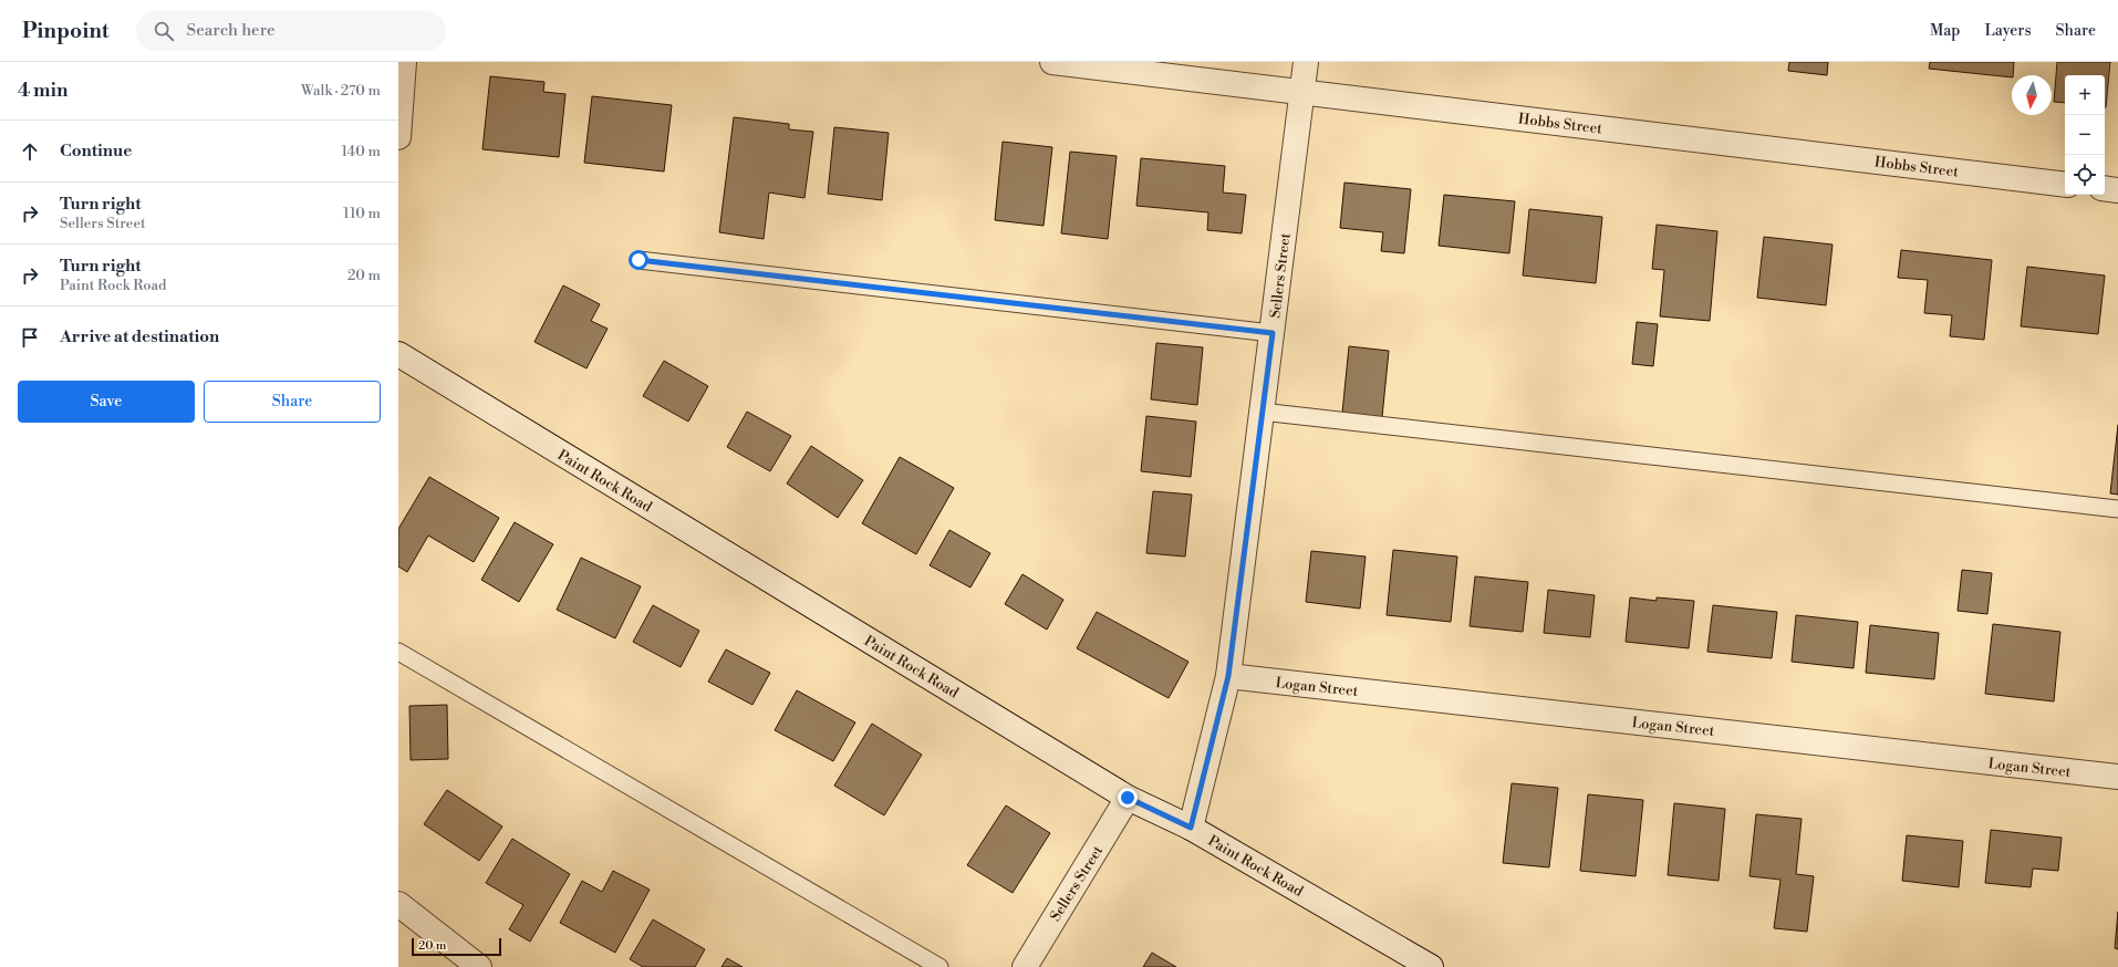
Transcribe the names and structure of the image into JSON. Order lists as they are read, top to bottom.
{
  "streets": {
    "street": [
      "Hobbs Street",
      "Sellers Street",
      "Paint Rock Road",
      "Logan Street"
    ]
  },
  "crossings": [
    ["Hobbs Street", "Sellers Street"],
    ["Sellers Street", "Paint Rock Road"],
    ["Sellers Street", "Logan Street"]
  ],
  "scale_bar": "20 m",
  "north": "bottom",
  "page": {
    "header": "Pinpoint",
    "search": "Search here",
    "nav": ["Map", "Layers", "Share"],
    "heading": ["4 min", "Walk · 270 m"],
    "map_buttons": ["+", "−"],
    "list": [
      ["Continue", "140 m"],
      ["Turn right", "Sellers Street", "110 m"],
      ["Turn right", "Paint Rock Road", "20 m"],
      "Arrive at destination"
    ],
    "buttons": ["Save", "Share"],
    "scale": "20 m"
  }
}
